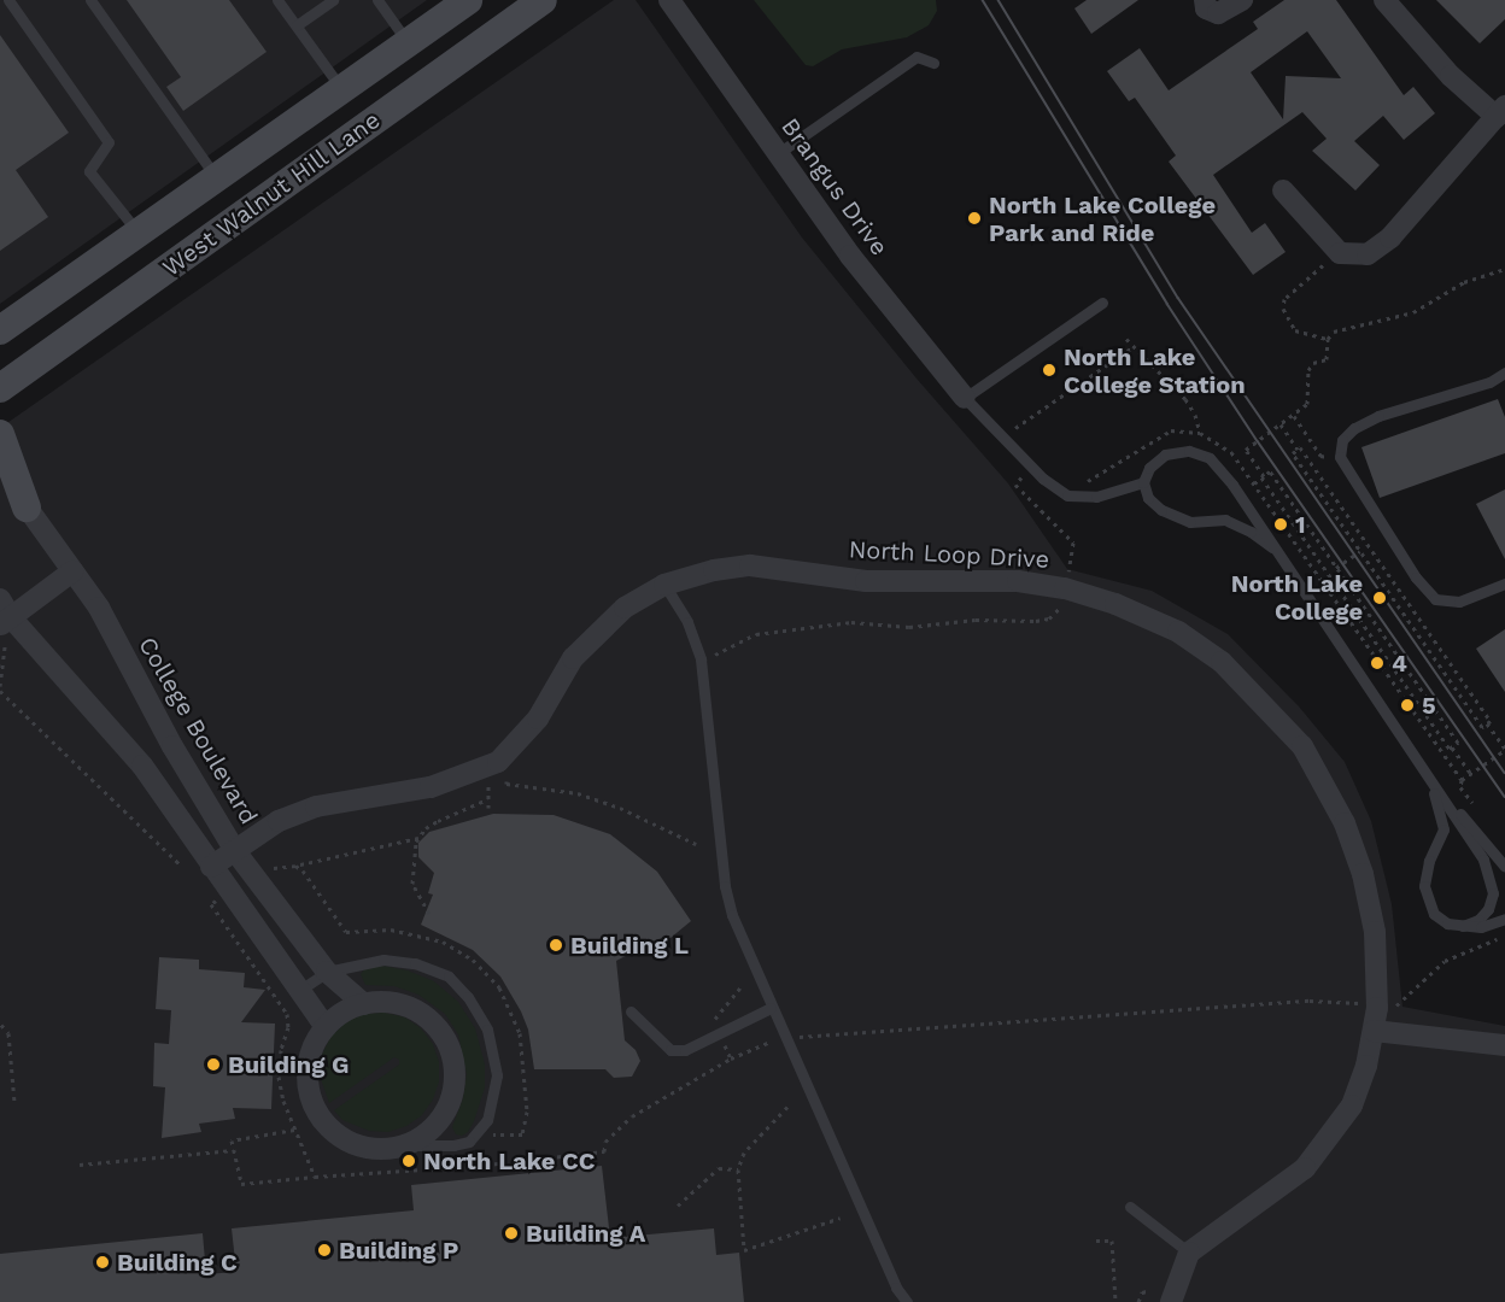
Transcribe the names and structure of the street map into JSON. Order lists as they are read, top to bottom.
{
  "streets": {
    "main road": ["West Walnut Hill Lane"],
    "street": ["Brangus Drive", "North Loop Drive", "College Boulevard"]
  },
  "crossings": [
    ["North Loop Drive", "College Boulevard"]
  ],
  "places": [
    "North Lake College Park and Ride",
    "North Lake College Station",
    "1",
    "North Lake College",
    "4",
    "5",
    "Building L",
    "Building G",
    "North Lake CC",
    "Building A",
    "Building P",
    "Building C"
  ]
}
